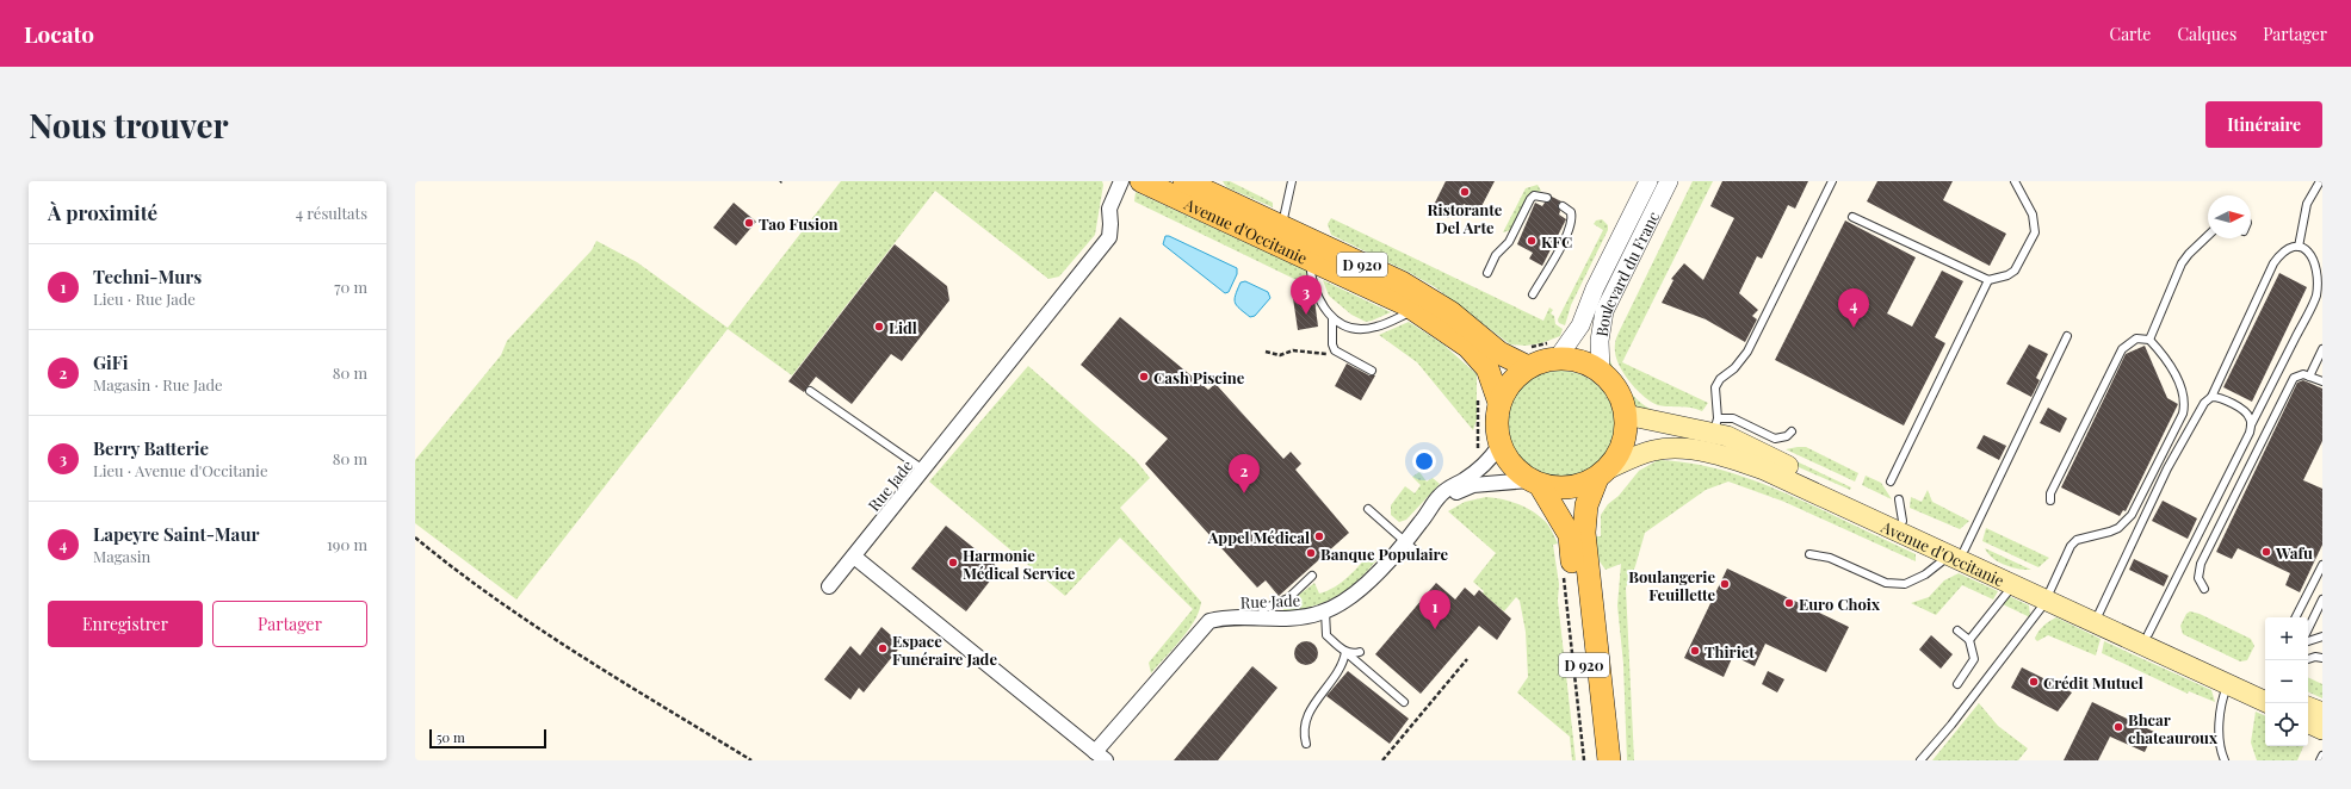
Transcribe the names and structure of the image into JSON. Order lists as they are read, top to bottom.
{
  "streets": {
    "main road": ["Avenue d'Occitanie", "D 920"],
    "street": ["Boulevard du Franc", "Rue Jade"]
  },
  "crossings": [
    ["Avenue d'Occitanie", "D 920"],
    ["D 920", "Rue Jade"]
  ],
  "places": [
    "Ristorante Del Arte",
    "Tao Fusion",
    "KFC",
    "Lidl",
    "Cash Piscine",
    "Appel Médical",
    "Wafu",
    "Banque Populaire",
    "Harmonie Médical Service",
    "Boulangerie Feuillette",
    "Euro Choix",
    "Espace Funéraire Jade",
    "Thiriet",
    "Crédit Mutuel",
    "Bhcar chateauroux"
  ],
  "scale_bar": "50 m",
  "north": "right",
  "page": {
    "header": "Locato",
    "nav": ["Carte", "Calques", "Partager"],
    "buttons": [
      "Itinéraire",
      ["Enregistrer", "Partager"]
    ],
    "title": "Nous trouver",
    "heading": ["À proximité", "4 résultats"],
    "list": [
      {
        "mark": "1",
        "name": "Techni-Murs",
        "note": "Lieu · Rue Jade",
        "value": "70 m"
      },
      {
        "mark": "2",
        "name": "GiFi",
        "note": "Magasin · Rue Jade",
        "value": "80 m"
      },
      {
        "mark": "3",
        "name": "Berry Batterie",
        "note": "Lieu · Avenue d'Occitanie",
        "value": "80 m"
      },
      {
        "mark": "4",
        "name": "Lapeyre Saint-Maur",
        "note": "Magasin",
        "value": "190 m"
      }
    ],
    "pins": [
      "3",
      "4",
      "2",
      "1"
    ],
    "map_buttons": ["+", "−"],
    "scale": "50 m"
  }
}
